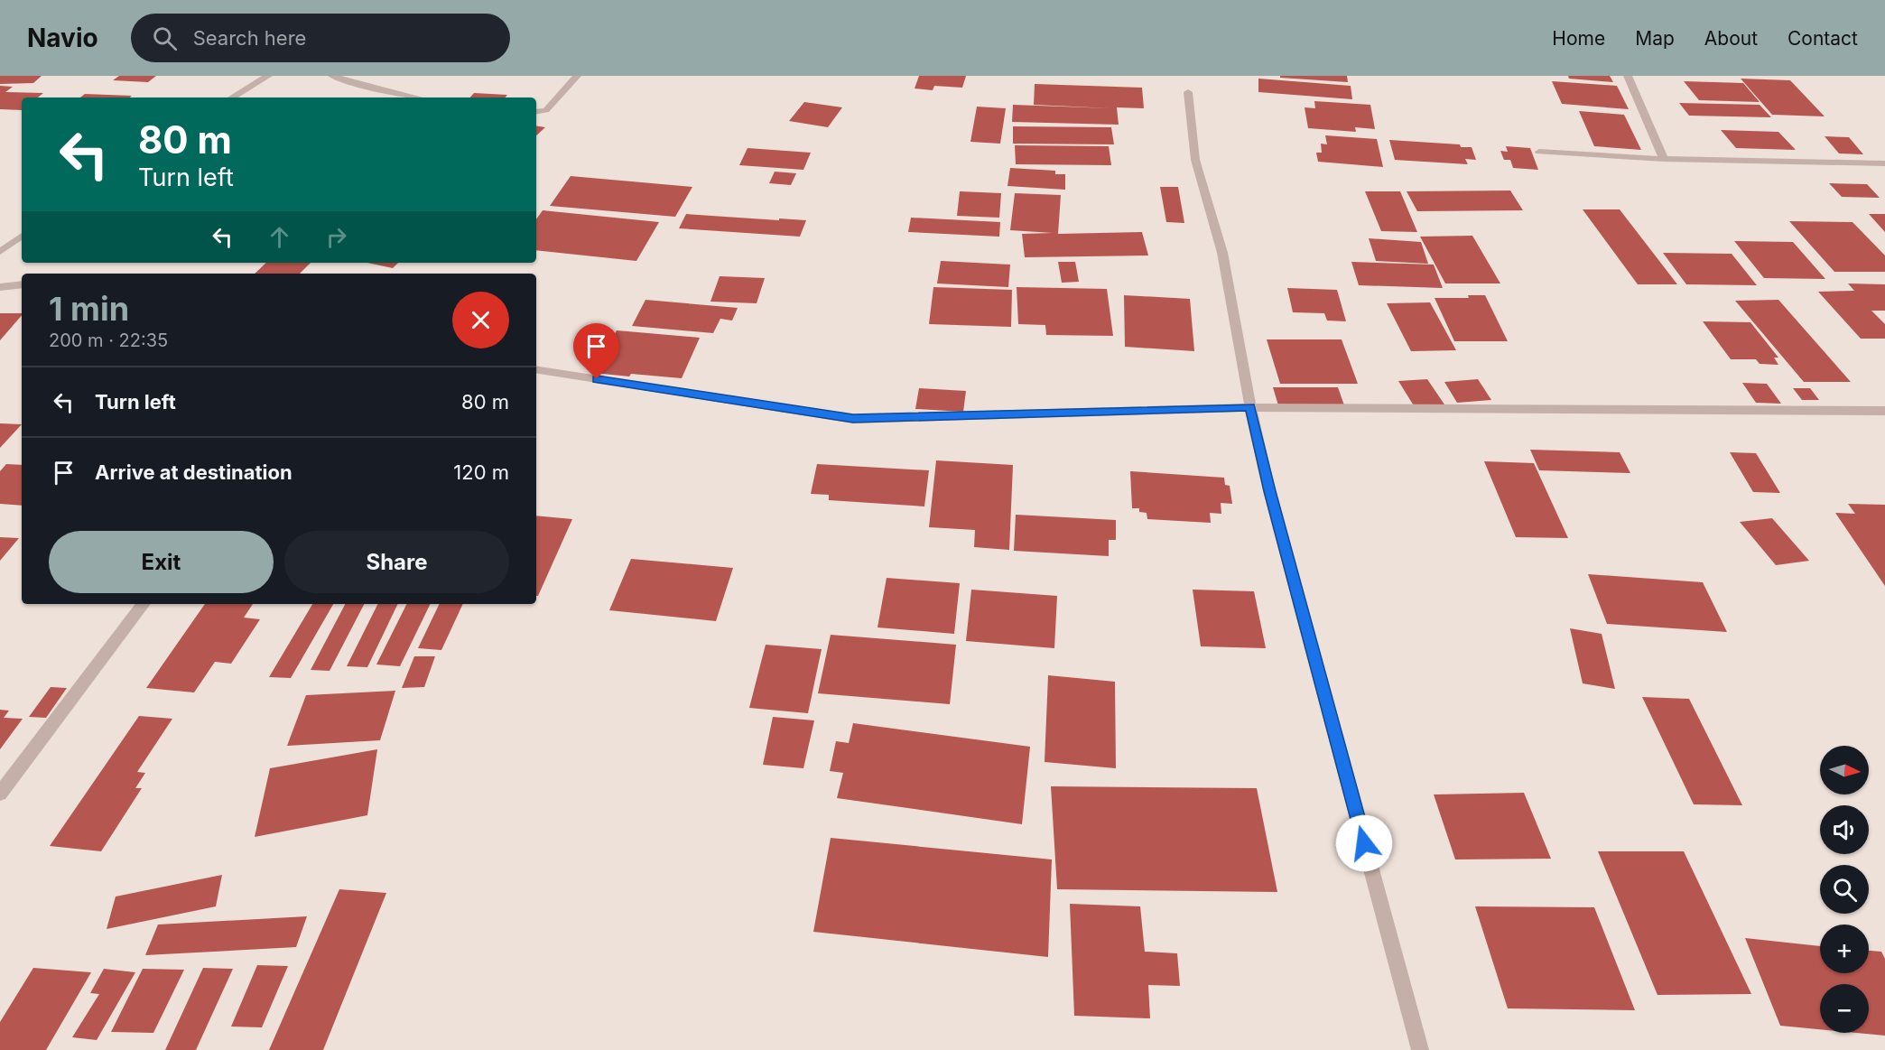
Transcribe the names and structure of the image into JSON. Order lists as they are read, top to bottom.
{
  "north": "right",
  "page": {
    "header": "Navio",
    "search": "Search here",
    "nav": [
      "Home",
      "Map",
      "About",
      "Contact"
    ],
    "turn": ["80 m", "Turn left"],
    "heading": ["1 min", "200 m · 22:35"],
    "list": [
      {
        "name": "Turn left",
        "value": "80 m"
      },
      {
        "name": "Arrive at destination",
        "value": "120 m"
      }
    ],
    "buttons": ["Exit", "Share"],
    "map_buttons": ["+", "−"]
  }
}
